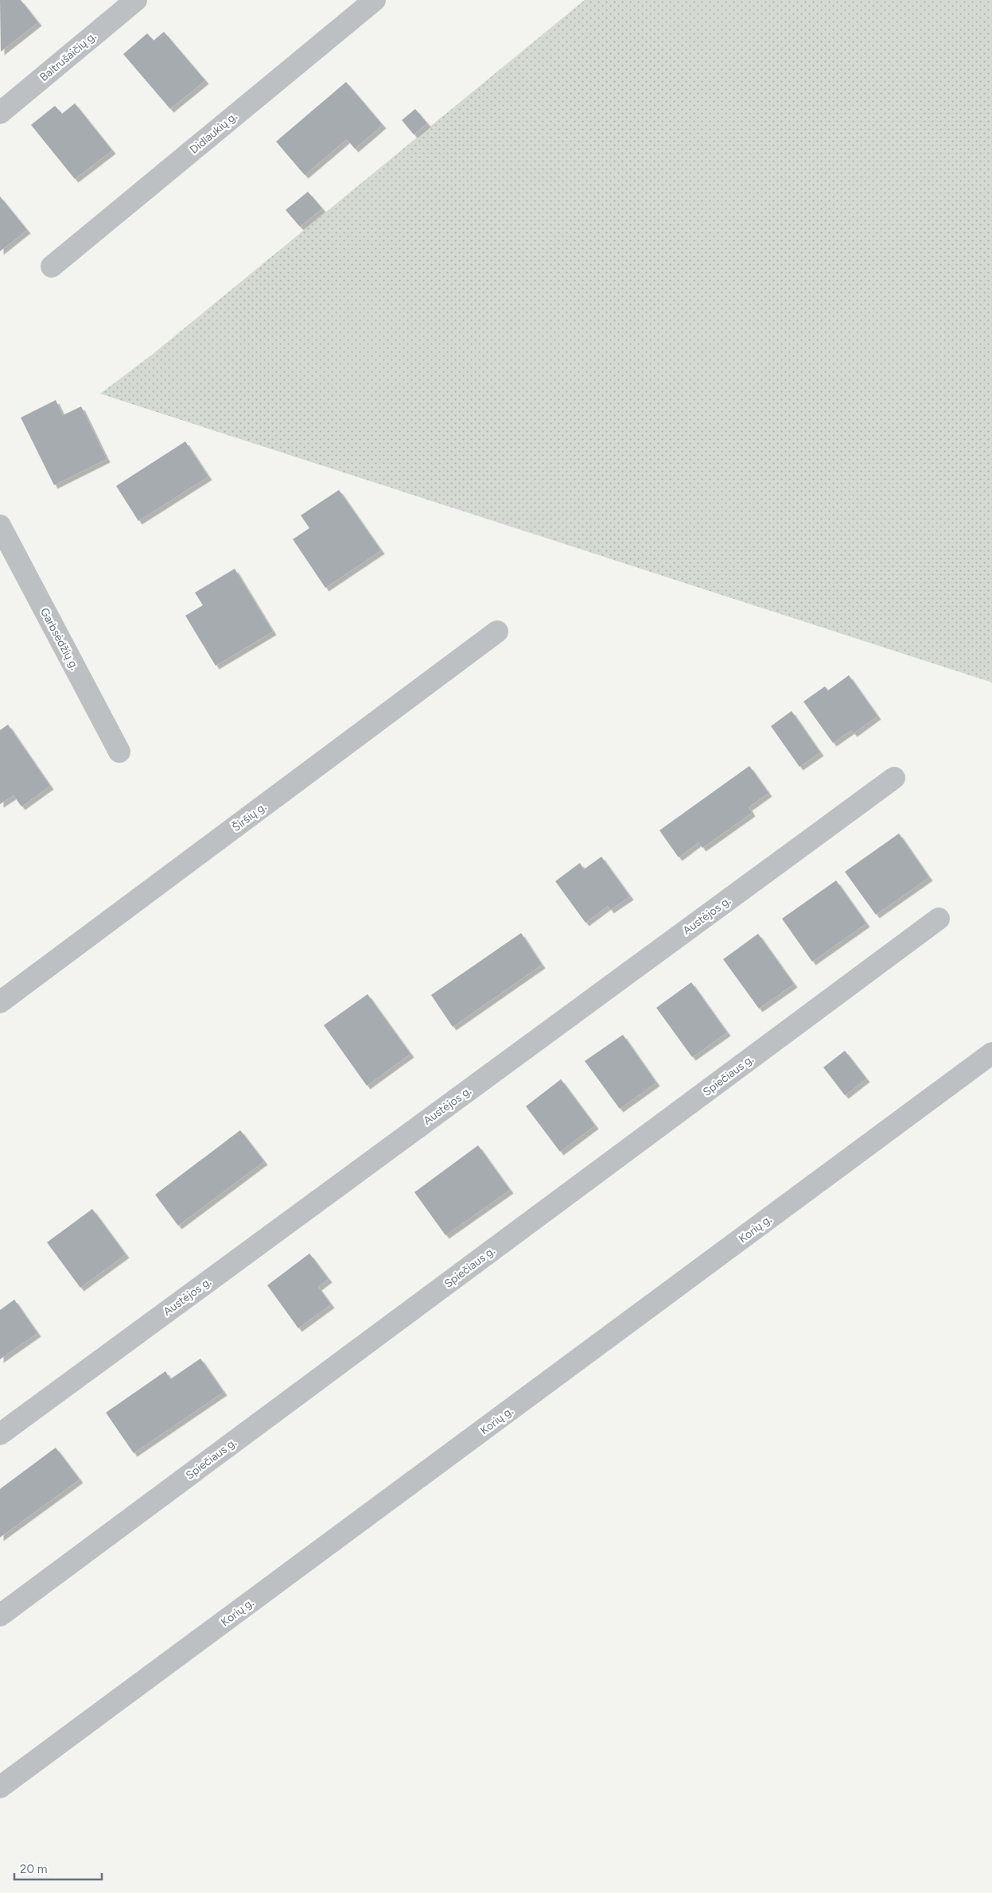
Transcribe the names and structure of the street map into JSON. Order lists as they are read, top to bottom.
{
  "streets": {
    "street": [
      "Baltrušaičių g.",
      "Didlaukių g.",
      "Garbsėdžių g.",
      "Širšių g.",
      "Austėjos g.",
      "Spiečiaus g.",
      "Korių g."
    ]
  },
  "scale_bar": "20 m"
}
